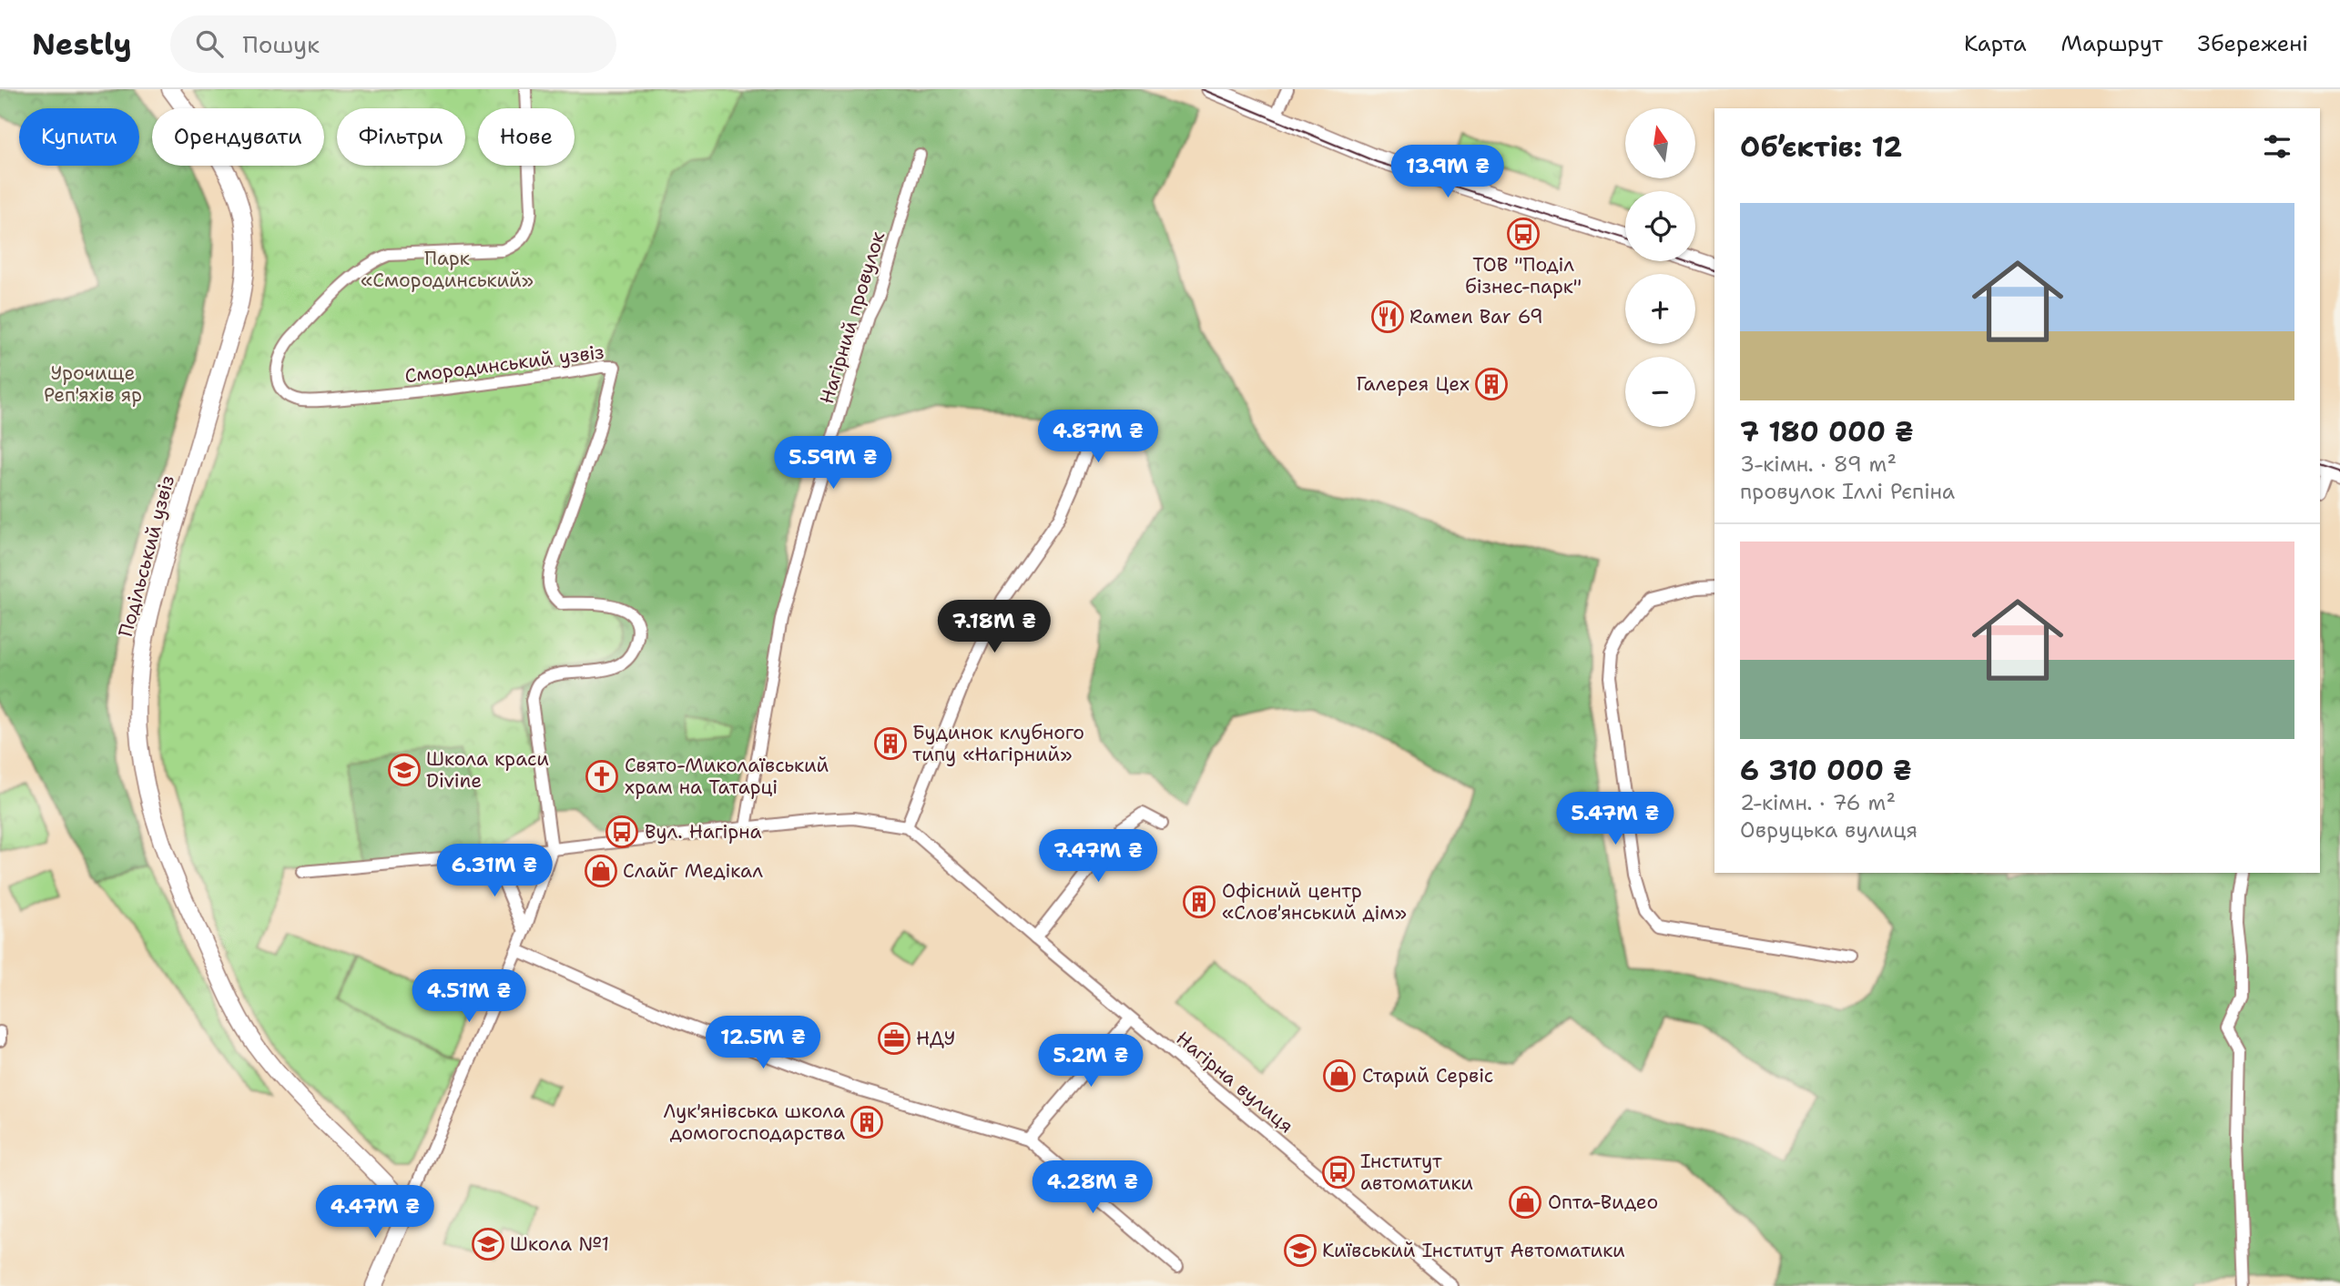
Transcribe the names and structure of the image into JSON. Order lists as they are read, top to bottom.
{
  "streets": {
    "street": [
      "Нагірний провулок",
      "Смородинський узвіз",
      "Подільський узвіз",
      "Нагірна вулиця"
    ]
  },
  "parks": ["Парк «Смородинський»", "Урочище Реп'яхів яр"],
  "places": {
    "bus stop": ["ТОВ \"Поділ бізнес-парк\"", "Вул. Нагірна", "Інститут автоматики"],
    "restaurant": ["Ramen Bar 69"],
    "building": [
      "Галерея Цех",
      "Будинок клубного типу «Нагірний»",
      "Офісний центр «Слов'янський дім»",
      "Лук'янівська школа домогосподарства"
    ],
    "school or university": ["Школа краси Divine", "Школа №1", "Київський Інститут Автоматики"],
    "church": ["Свято-Миколаївський храм на Татарці"],
    "shop": ["Слайг Медікал", "Старий Сервіс", "Опта-Видео"],
    "office": ["НДУ"]
  },
  "north": "top",
  "page": {
    "header": "Nestly",
    "search": "Пошук",
    "nav": ["Карта", "Маршрут", "Збережені"],
    "map_buttons": ["+", "−"],
    "chip": [
      "Купити",
      "Орендувати",
      "Фільтри",
      "Нове"
    ],
    "heading": "Об’єктів: 12",
    "price": [
      "13.9M ₴",
      "4.87M ₴",
      "5.59M ₴",
      "7.18M ₴",
      "5.47M ₴",
      "7.47M ₴",
      "6.31M ₴",
      "4.51M ₴",
      "12.5M ₴",
      "5.2M ₴",
      "4.28M ₴",
      "4.47M ₴"
    ],
    "list": [
      {
        "name": "7 180 000 ₴",
        "note": "3-кімн. · 89 m² · провулок Іллі Рєпіна"
      },
      {
        "name": "6 310 000 ₴",
        "note": "2-кімн. · 76 m² · Овруцька вулиця"
      }
    ]
  }
}
